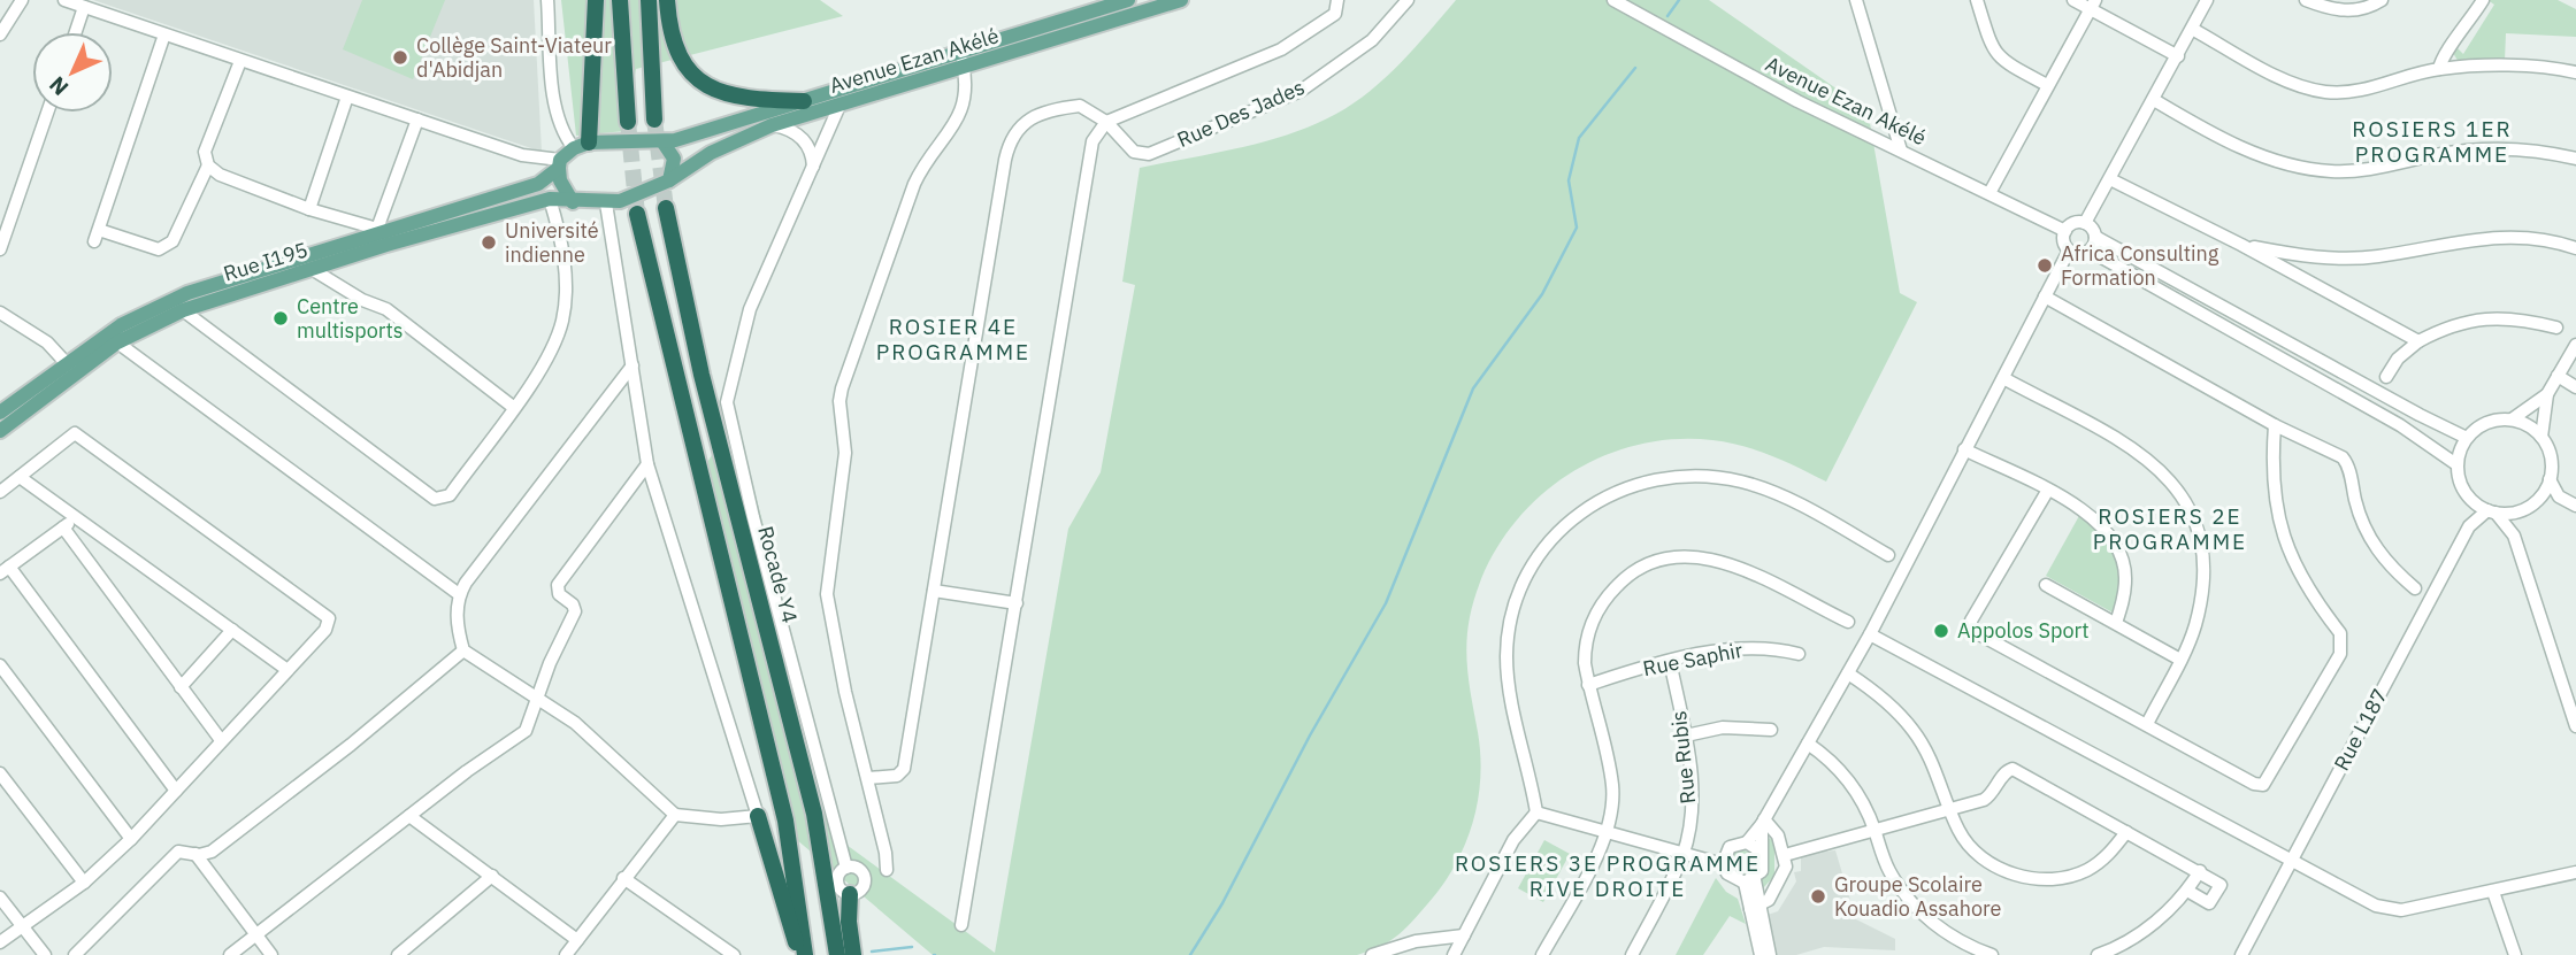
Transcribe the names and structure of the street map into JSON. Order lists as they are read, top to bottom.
{
  "streets": {
    "highway": ["Rocade Y4"],
    "main road": ["Avenue Ezan Akélé", "Rue I195"],
    "street": [
      "Rue Des Jades",
      "Rue Saphir",
      "Rue L187",
      "Rue Rubis"
    ]
  },
  "crossings": [
    ["Avenue Ezan Akélé", "Rue I195"],
    ["Rue Saphir", "Rue Rubis"]
  ],
  "districts": [
    "ROSIERS 1ER PROGRAMME",
    "ROSIER 4E PROGRAMME",
    "ROSIERS 2E PROGRAMME",
    "ROSIERS 3E PROGRAMME RIVE DROITE"
  ],
  "places": [
    "Collège Saint-Viateur d'Abidjan",
    "Université indienne",
    "Africa Consulting Formation",
    "Centre multisports",
    "Appolos Sport",
    "Groupe Scolaire Kouadio Assahore"
  ],
  "north": "bottom left"
}
